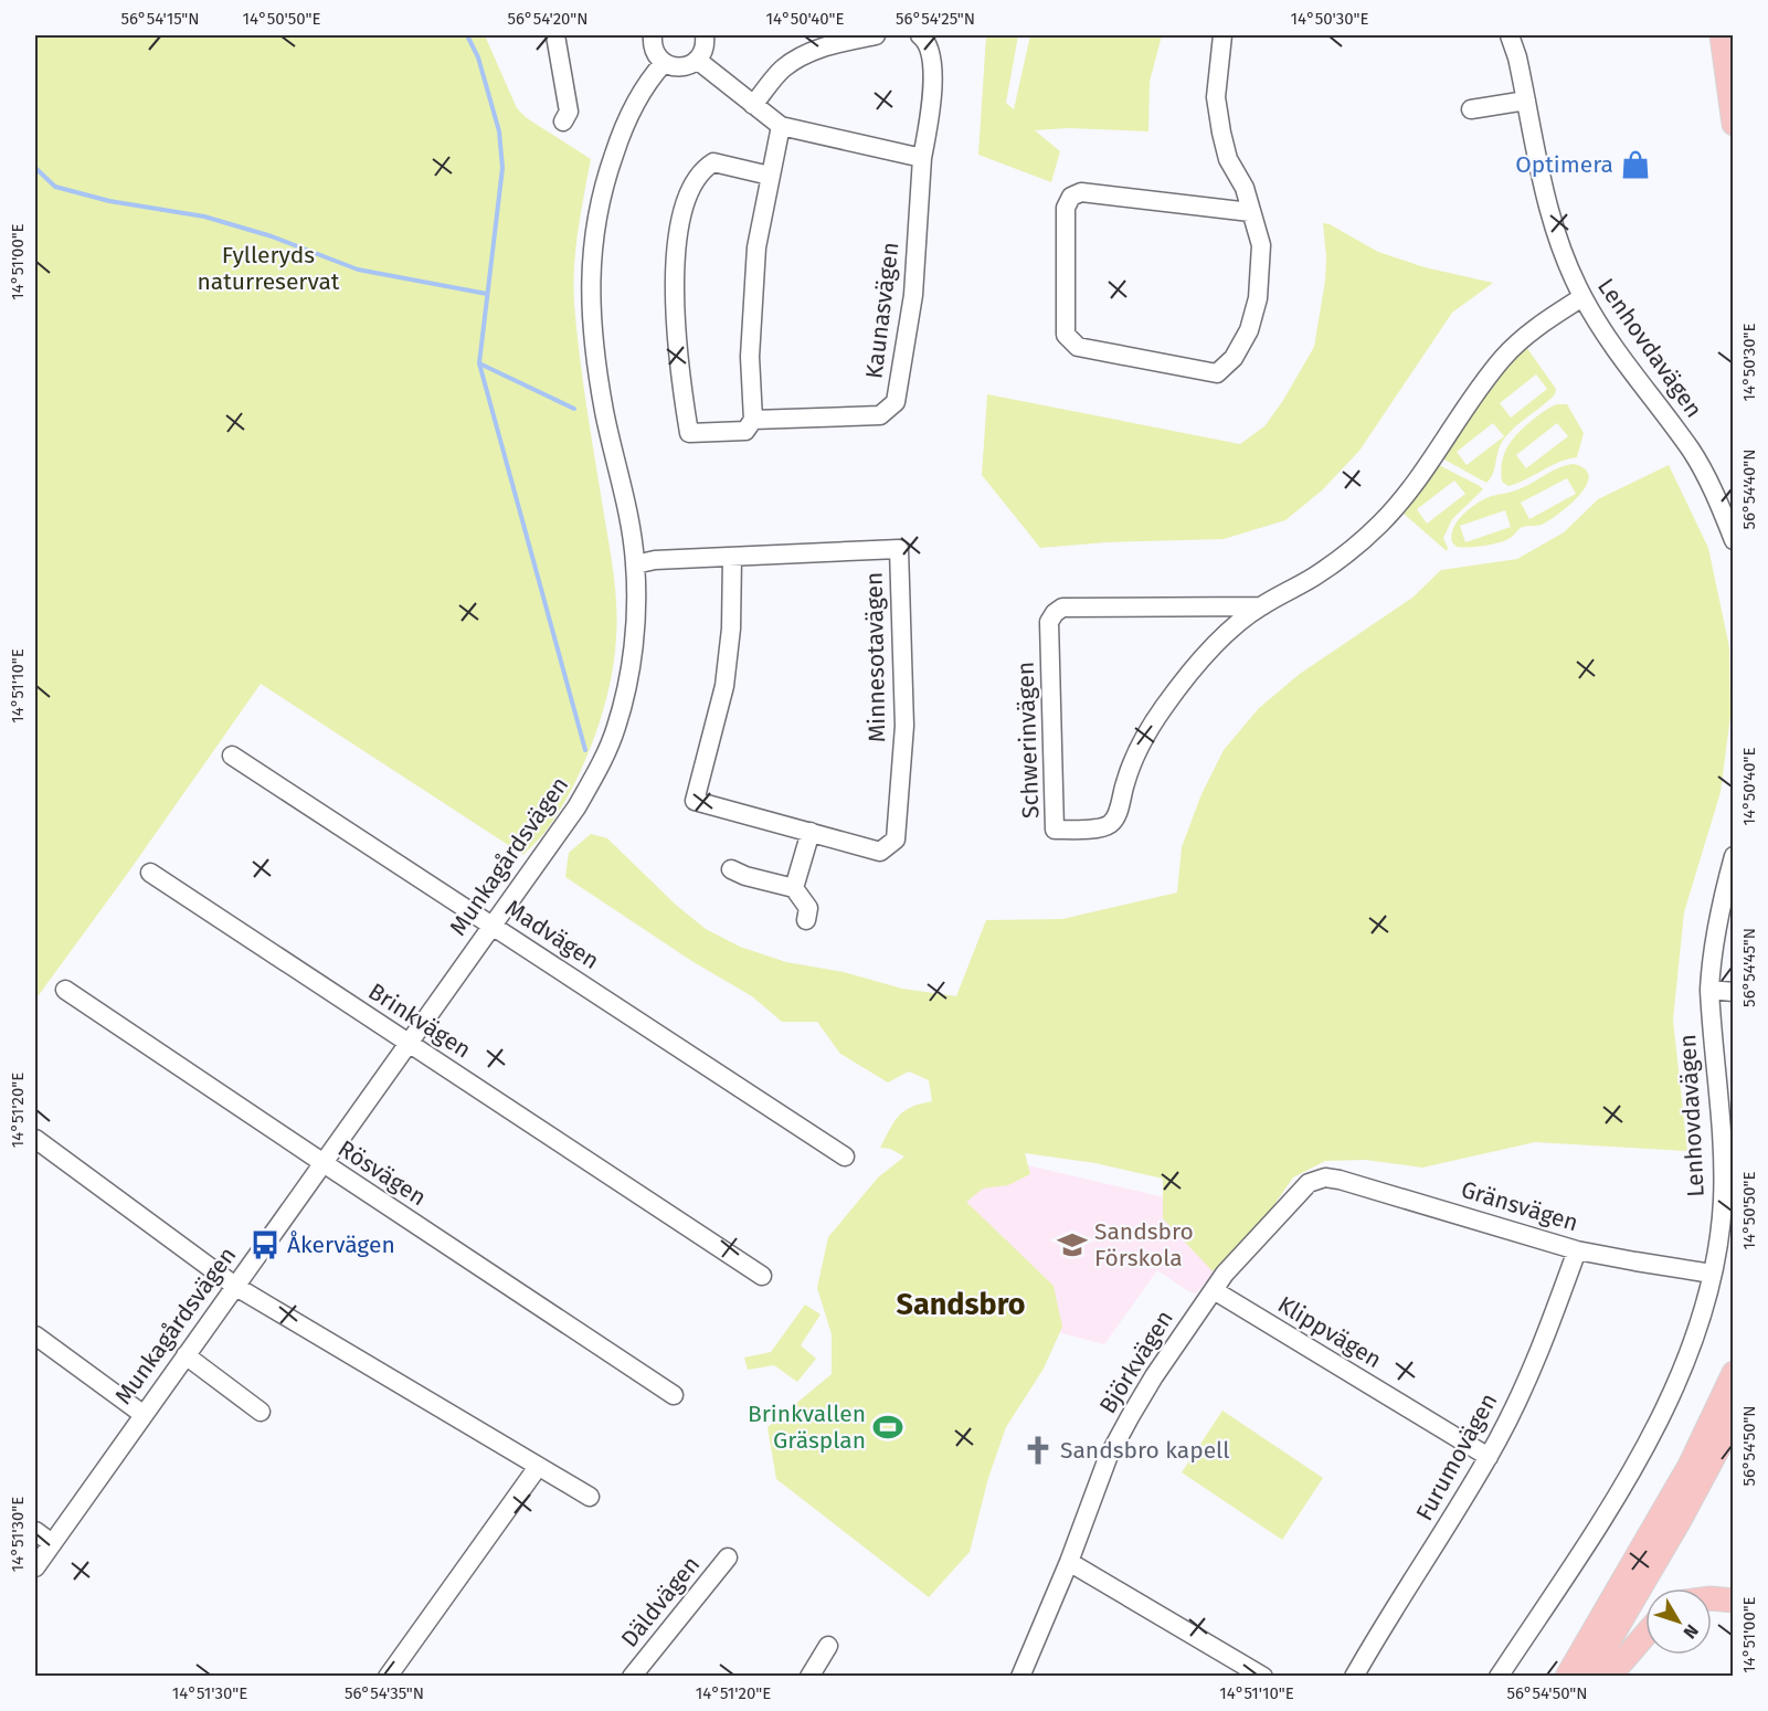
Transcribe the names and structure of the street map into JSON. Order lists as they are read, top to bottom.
{
  "streets": {
    "street": [
      "Kaunasvägen",
      "Lenhovdavägen",
      "Minnesotavägen",
      "Schwerinvägen",
      "Munkagårdsvägen",
      "Madvägen",
      "Brinkvägen",
      "Rösvägen",
      "Gränsvägen",
      "Klippvägen",
      "Björkvägen",
      "Furumovägen",
      "Däldvägen"
    ]
  },
  "crossings": [
    ["Lenhovdavägen", "Schwerinvägen"],
    ["Lenhovdavägen", "Gränsvägen"],
    ["Minnesotavägen", "Munkagårdsvägen"],
    ["Munkagårdsvägen", "Madvägen"],
    ["Munkagårdsvägen", "Brinkvägen"],
    ["Munkagårdsvägen", "Rösvägen"],
    ["Gränsvägen", "Björkvägen"],
    ["Gränsvägen", "Furumovägen"],
    ["Klippvägen", "Björkvägen"],
    ["Klippvägen", "Furumovägen"]
  ],
  "districts": ["Sandsbro"],
  "parks": ["Fylleryds naturreservat"],
  "places": {
    "shop": ["Optimera"],
    "bus stop": ["Åkervägen"],
    "school or university": ["Sandsbro Förskola"],
    "sports": ["Brinkvallen Gräsplan"],
    "church": ["Sandsbro kapell"]
  },
  "north": "bottom right",
  "coordinates": [
    "56°54'15\"N",
    "14°50'50\"E",
    "56°54'20\"N",
    "14°50'40\"E",
    "56°54'25\"N",
    "14°50'30\"E",
    "14°51'00\"E",
    "56°54'40\"N",
    "14°51'10\"E",
    "56°54'45\"N",
    "14°51'20\"E",
    "56°54'50\"N",
    "14°51'30\"E",
    "56°54'35\"N"
  ]
}
